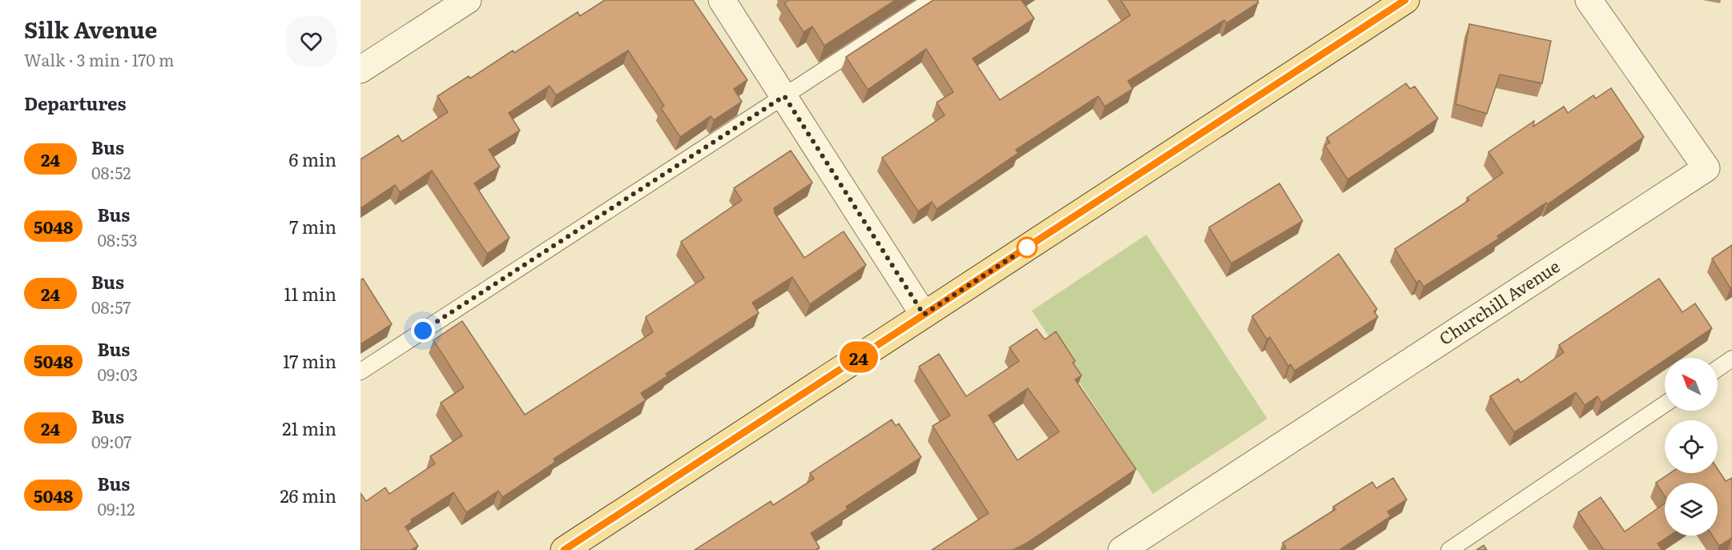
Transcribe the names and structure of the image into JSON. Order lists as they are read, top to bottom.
{
  "streets": {
    "street": ["Churchill Avenue"]
  },
  "lines": ["bus line 24"],
  "north": "top left",
  "page": {
    "heading": [
      ["Silk Avenue", "Walk · 3 min · 170 m"],
      "Departures"
    ],
    "on_map": "24",
    "list": [
      {
        "mark": "24",
        "name": "Bus",
        "note": "08:52",
        "value": "6 min"
      },
      {
        "mark": "5048",
        "name": "Bus",
        "note": "08:53",
        "value": "7 min"
      },
      {
        "mark": "24",
        "name": "Bus",
        "note": "08:57",
        "value": "11 min"
      },
      {
        "mark": "5048",
        "name": "Bus",
        "note": "09:03",
        "value": "17 min"
      },
      {
        "mark": "24",
        "name": "Bus",
        "note": "09:07",
        "value": "21 min"
      },
      {
        "mark": "5048",
        "name": "Bus",
        "note": "09:12",
        "value": "26 min"
      }
    ]
  }
}
